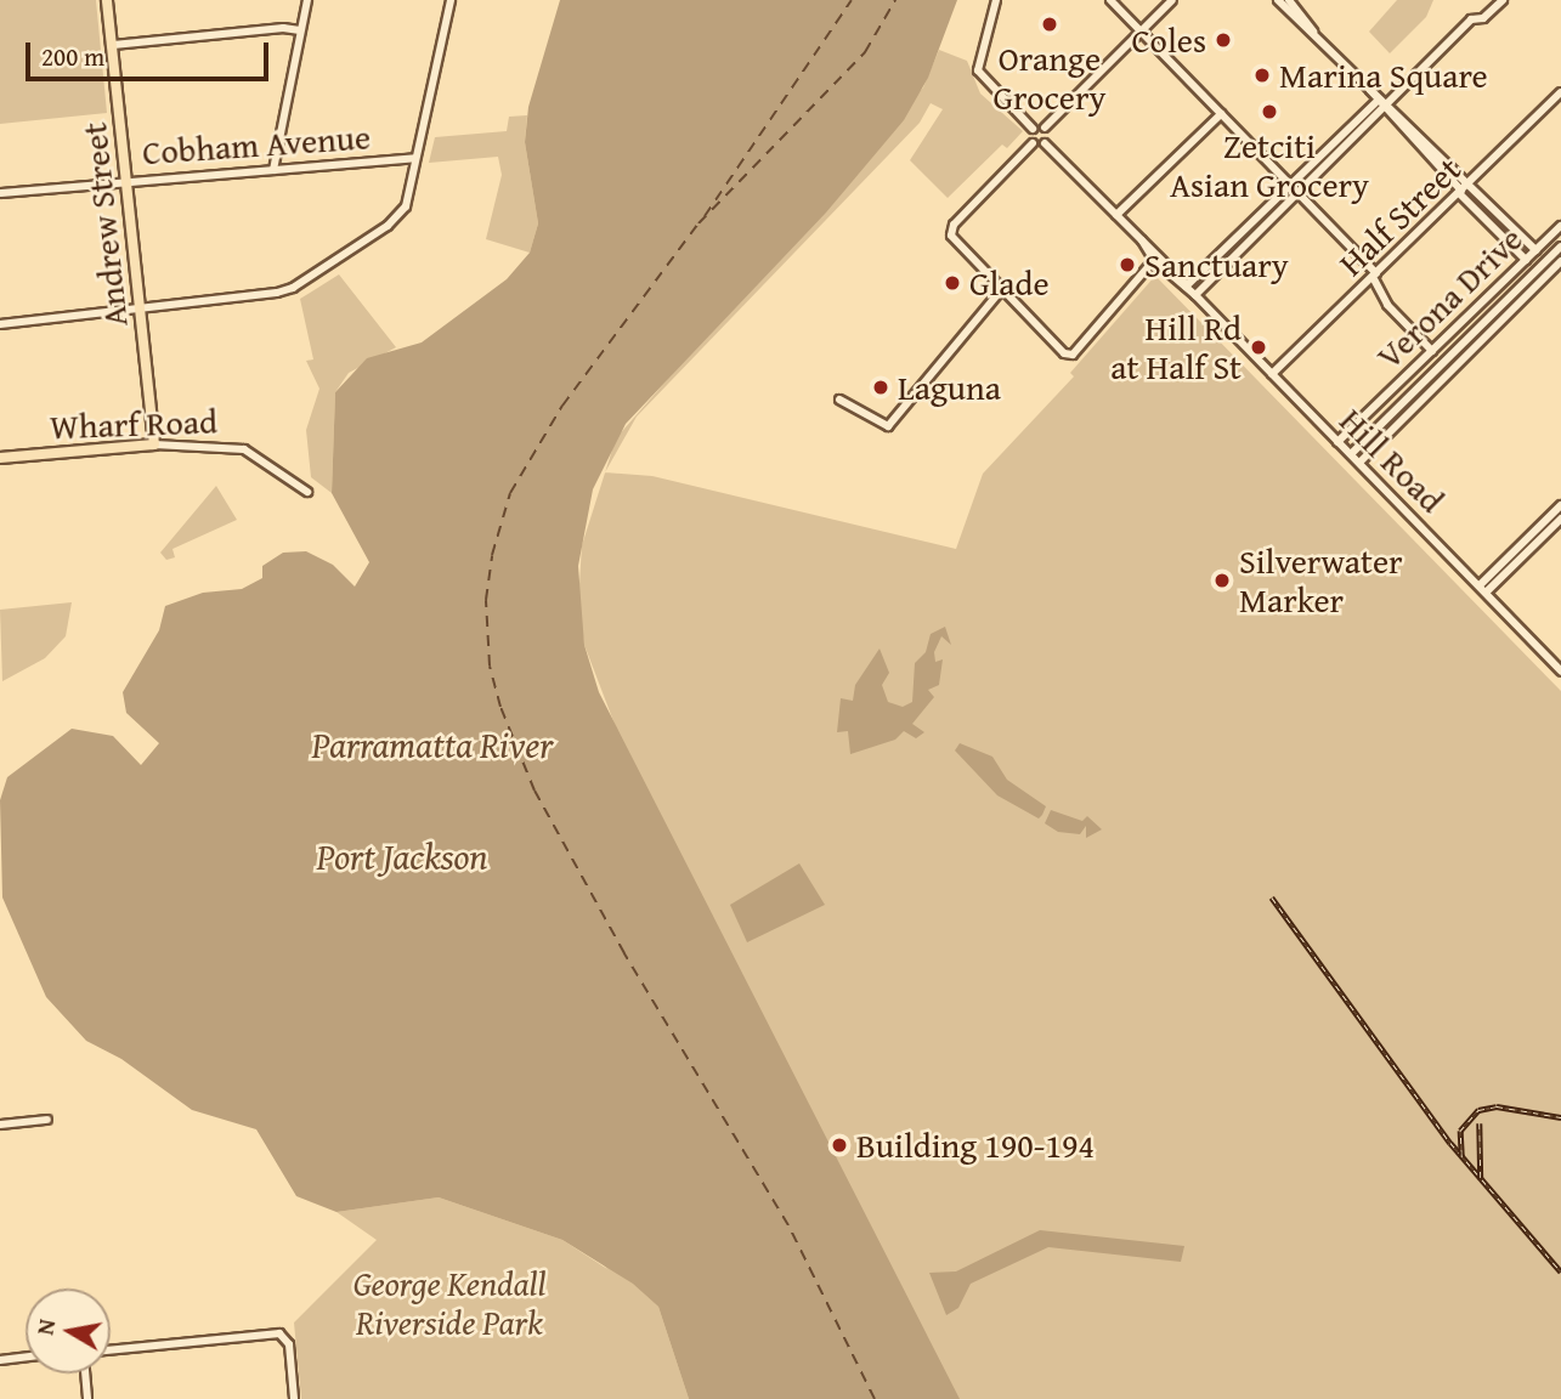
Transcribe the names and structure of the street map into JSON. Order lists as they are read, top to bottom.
{
  "streets": {
    "main road": ["Andrew Street", "Wharf Road"],
    "street": [
      "Cobham Avenue",
      "Half Street",
      "Verona Drive",
      "Hill Road"
    ]
  },
  "crossings": [
    ["Cobham Avenue", "Andrew Street"],
    ["Half Street", "Hill Road"],
    ["Andrew Street", "Wharf Road"],
    ["Verona Drive", "Hill Road"]
  ],
  "water": ["Parramatta River", "Port Jackson"],
  "parks": ["George Kendall Riverside Park"],
  "places": [
    "Orange Grocery",
    "Coles",
    "Marina Square",
    "Zetciti Asian Grocery",
    "Sanctuary",
    "Glade",
    "Hill Rd at Half St",
    "Laguna",
    "Silverwater Marker",
    "Building 190-194"
  ],
  "scale_bar": "200 m",
  "north": "left"
}
